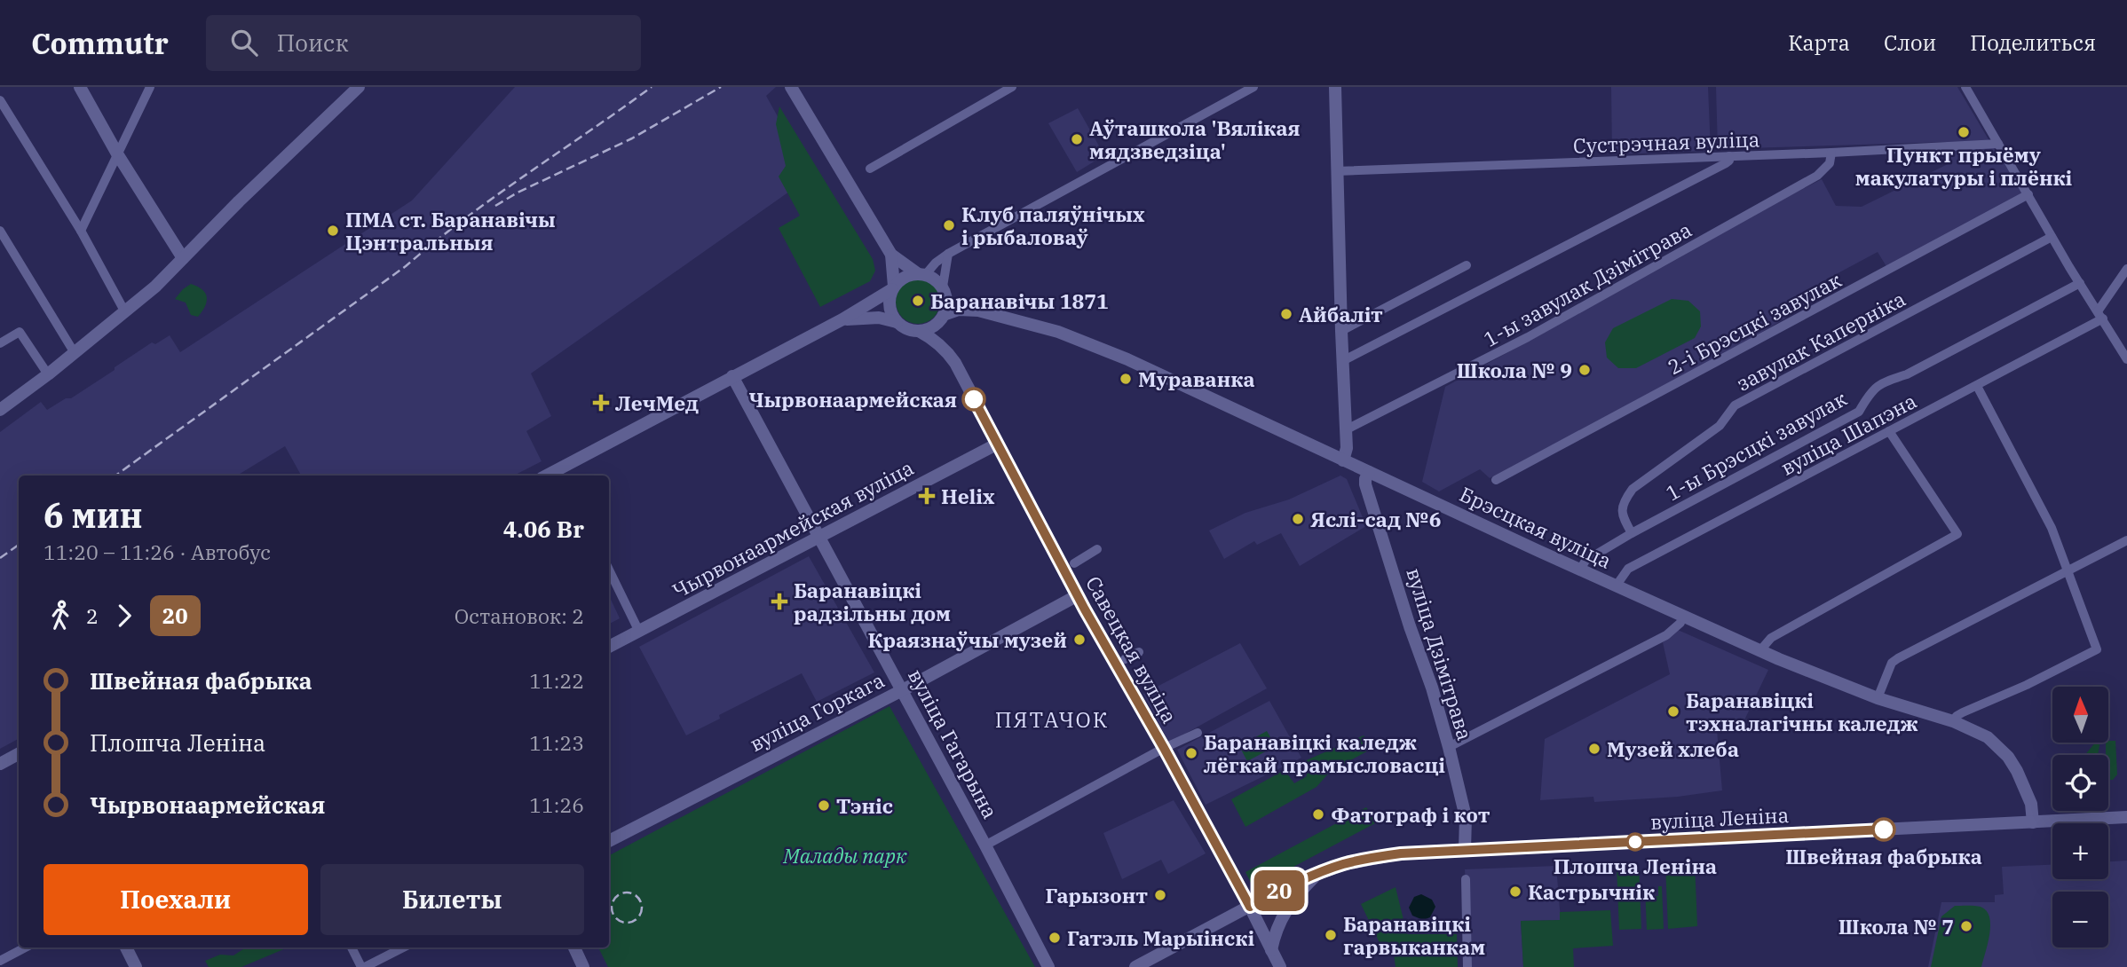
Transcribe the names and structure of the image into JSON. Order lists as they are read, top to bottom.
{
  "streets": {
    "main road": [
      "Брэсцкая вуліца",
      "Чырвонаармейская вуліца",
      "Савецкая вуліца",
      "вуліца Дзімітрава",
      "вуліца Горкага",
      "вуліца Гагарына",
      "вуліца Леніна"
    ],
    "street": [
      "Сустрэчная вуліца",
      "1-ы завулак Дзімітрава",
      "2-і Брэсцкі завулак",
      "завулак Каперніка",
      "вуліца Шапэна",
      "1-ы Брэсцкі завулак"
    ]
  },
  "crossings": [
    ["Сустрэчная вуліца", "1-ы завулак Дзімітрава"],
    ["завулак Каперніка", "1-ы Брэсцкі завулак"],
    ["вуліца Шапэна", "Брэсцкая вуліца"],
    ["1-ы Брэсцкі завулак", "Брэсцкая вуліца"],
    ["Брэсцкая вуліца", "Савецкая вуліца"],
    ["Брэсцкая вуліца", "вуліца Дзімітрава"],
    ["Брэсцкая вуліца", "вуліца Леніна"],
    ["Чырвонаармейская вуліца", "Савецкая вуліца"],
    ["Чырвонаармейская вуліца", "вуліца Гагарына"],
    ["Савецкая вуліца", "вуліца Горкага"],
    ["Савецкая вуліца", "вуліца Леніна"],
    ["вуліца Дзімітрава", "вуліца Леніна"],
    ["вуліца Горкага", "вуліца Гагарына"]
  ],
  "districts": ["ПЯТАЧОК"],
  "parks": ["Малады парк"],
  "places": {
    "other": [
      "Пункт прыёму макулатуры і плёнкі",
      "Аўташкола 'Вялікая мядзведзіца'",
      "Клуб паляўнічых і рыбаловаў",
      "ПМА ст. Баранавічы Цэнтральныя",
      "Баранавічы 1871",
      "Айбаліт",
      "Школа № 9",
      "Мураванка",
      "Чырвонаармейская",
      "Яслі-сад №6",
      "Краязнаўчы музей",
      "Баранавіцкі тэхналагічны каледж",
      "Музей хлеба",
      "Баранавіцкі каледж лёгкай прамысловасці",
      "Тэніс",
      "Фатограф і кот",
      "Швейная фабрыка",
      "Плошча Леніна",
      "Кастрычнік",
      "Гарызонт",
      "Школа № 7",
      "Баранавіцкі гарвыканкам",
      "Гатэль Марыінскі"
    ],
    "health": ["ЛечМед", "Helix", "Баранавіцкі радзільны дом"]
  },
  "lines": ["bus line 20"],
  "north": "top",
  "page": {
    "header": "Commutr",
    "search": "Поиск",
    "nav": ["Карта", "Слои", "Поделиться"],
    "on_map": "20",
    "heading": ["6 мин", "11:20 – 11:26 · Автобус", "4.06 Br"],
    "legs": ["2", "20", "Остановок: 2"],
    "list": [
      {
        "name": "Швейная фабрыка",
        "value": "11:22"
      },
      {
        "name": "Плошча Леніна",
        "value": "11:23"
      },
      {
        "name": "Чырвонаармейская",
        "value": "11:26"
      }
    ],
    "map_buttons": ["+", "−"],
    "buttons": ["Поехали", "Билеты"]
  }
}
